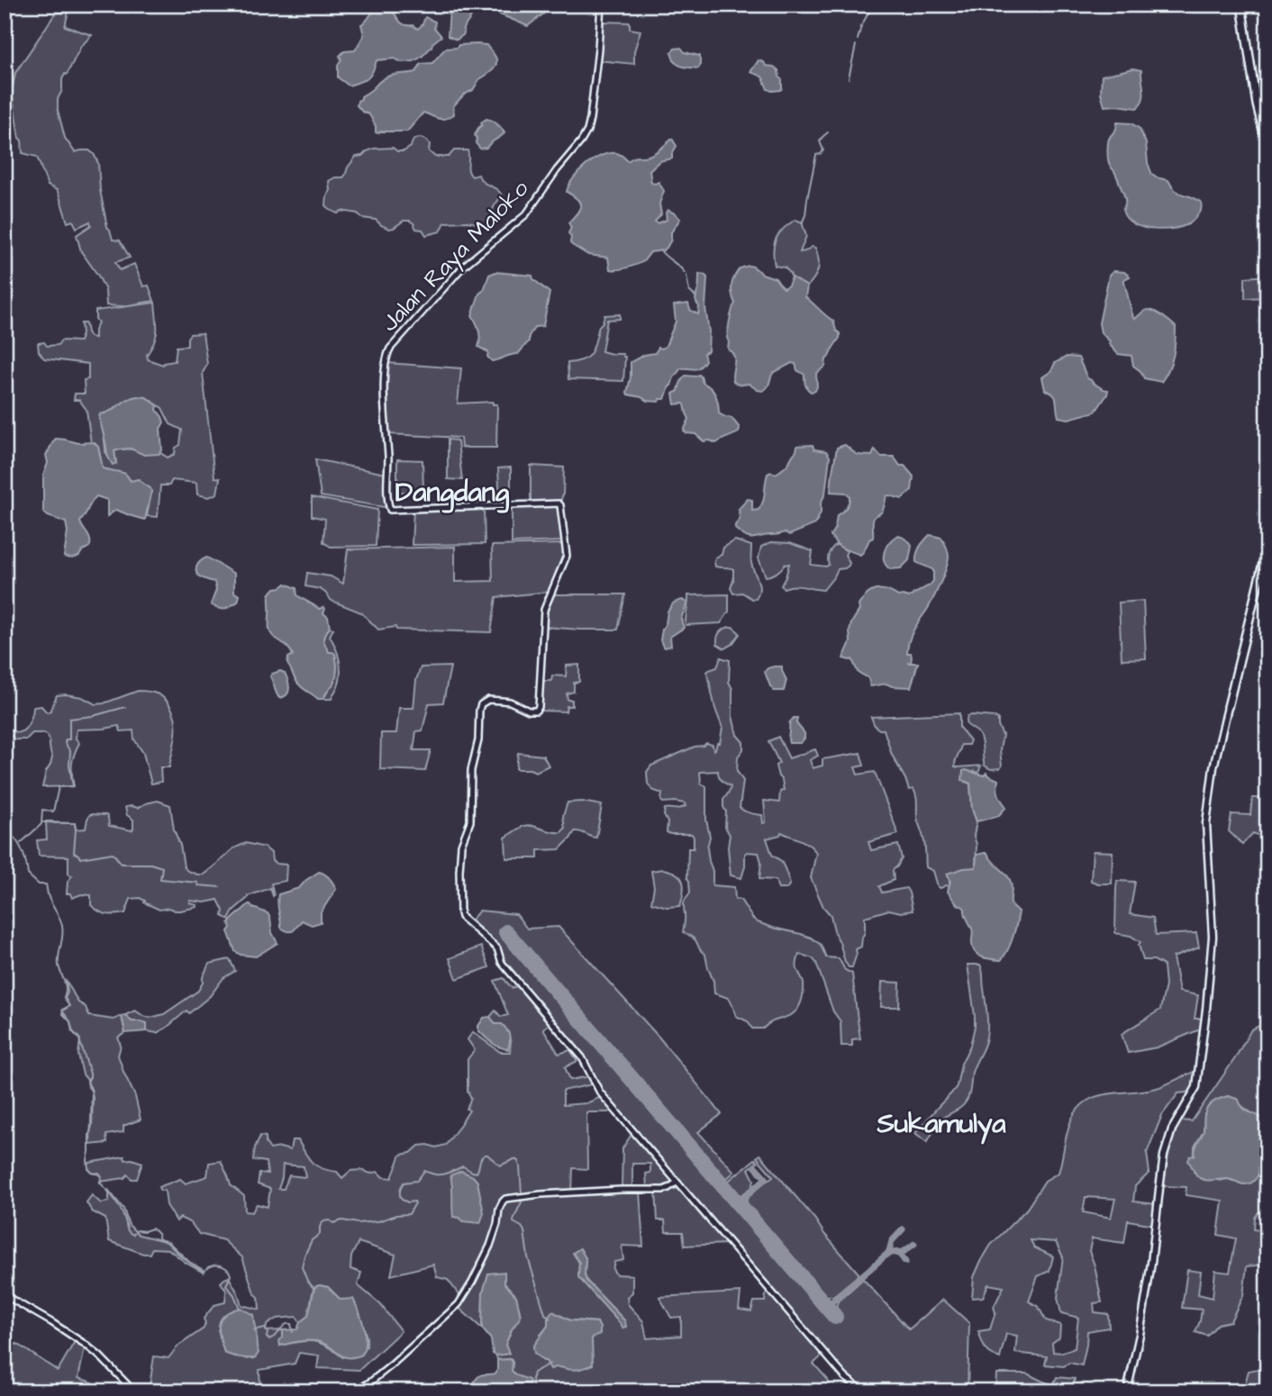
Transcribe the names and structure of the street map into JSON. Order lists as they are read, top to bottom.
{
  "streets": {
    "street": ["Jalan Raya Maloko"]
  },
  "districts": ["Dangdang", "Sukamulya"]
}
